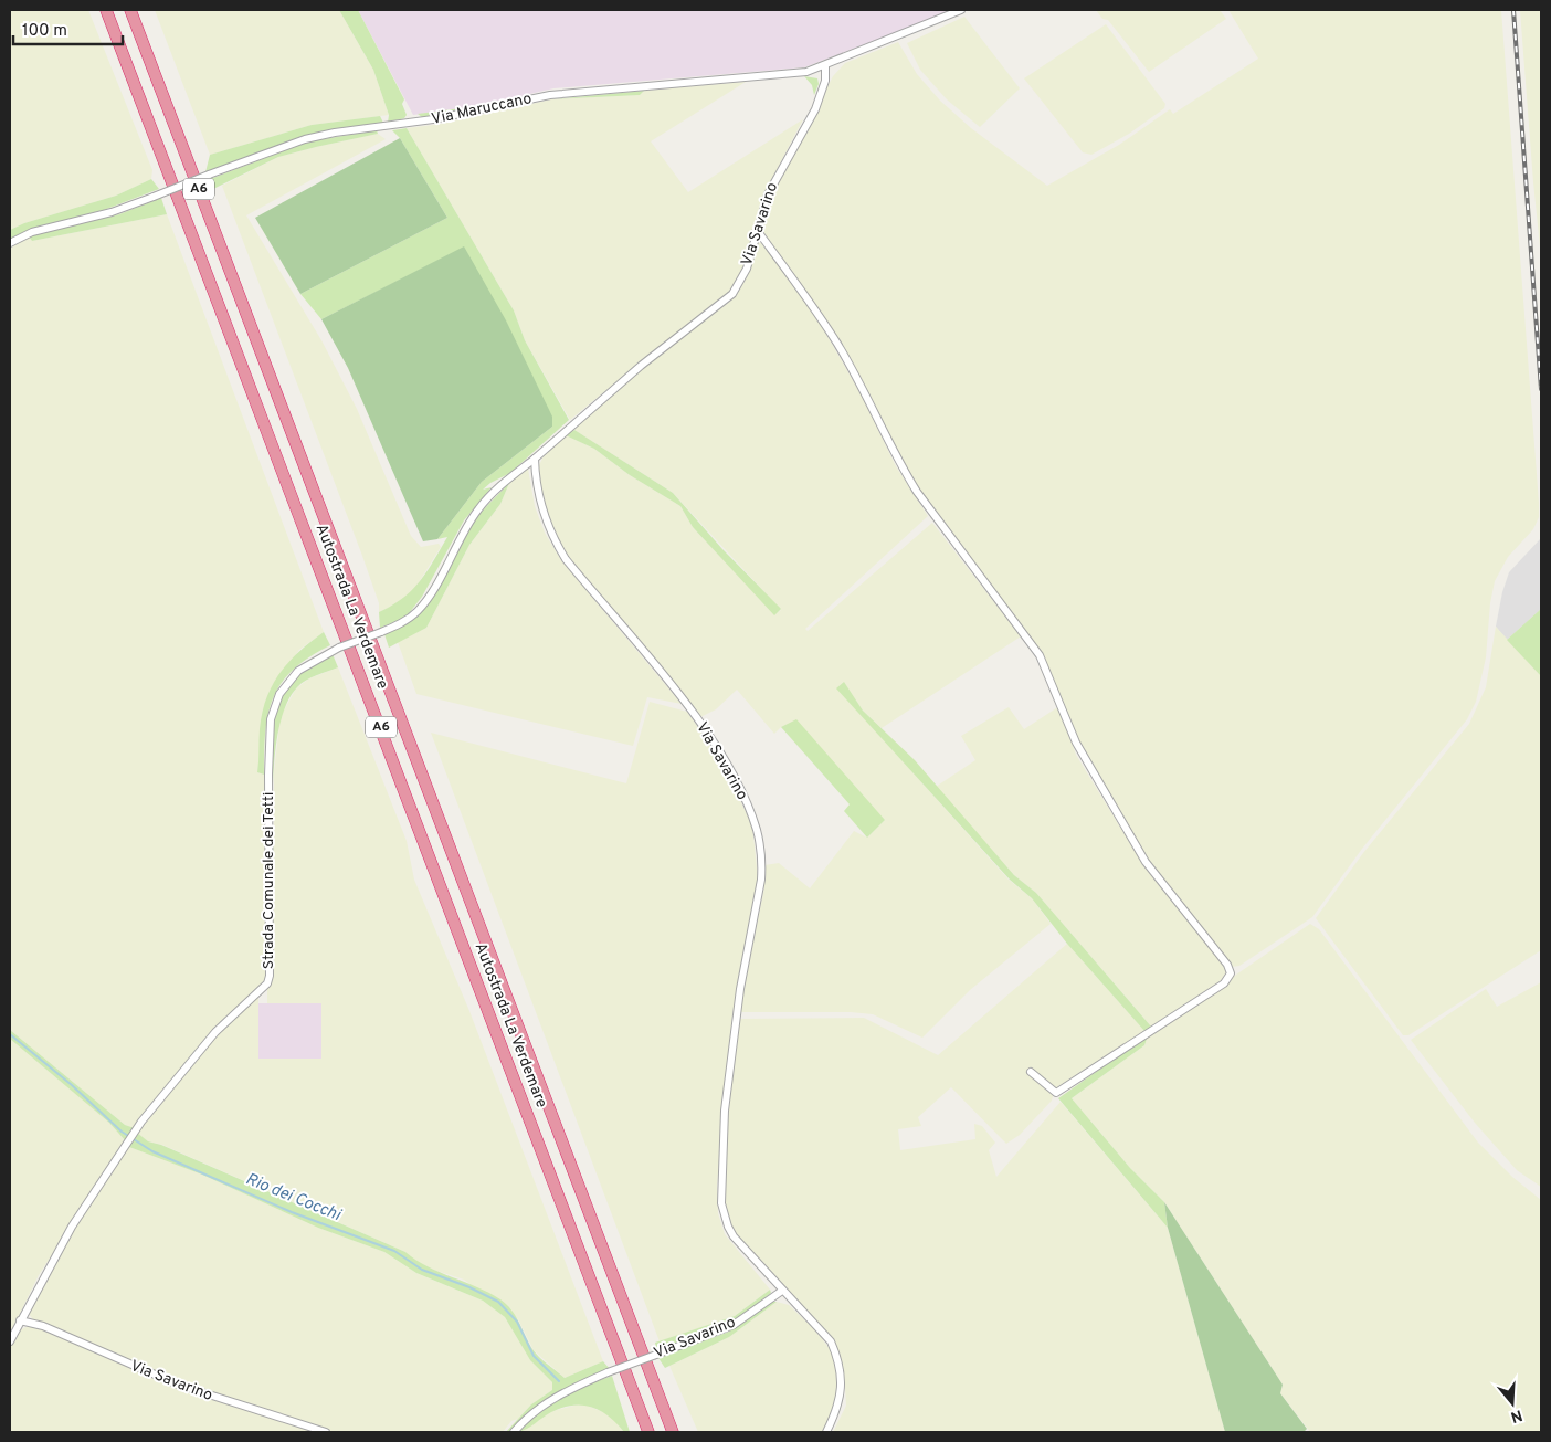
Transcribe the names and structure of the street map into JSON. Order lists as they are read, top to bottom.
{
  "streets": {
    "highway": ["A6", "Autostrada La Verdemare"],
    "street": ["Via Maruccano", "Via Savarino", "Strada Comunale dei Tetti"]
  },
  "crossings": [
    ["Via Maruccano", "Via Savarino"],
    ["Via Savarino", "Strada Comunale dei Tetti"]
  ],
  "water": ["Rio dei Cocchi"],
  "scale_bar": "100 m",
  "north": "bottom"
}
